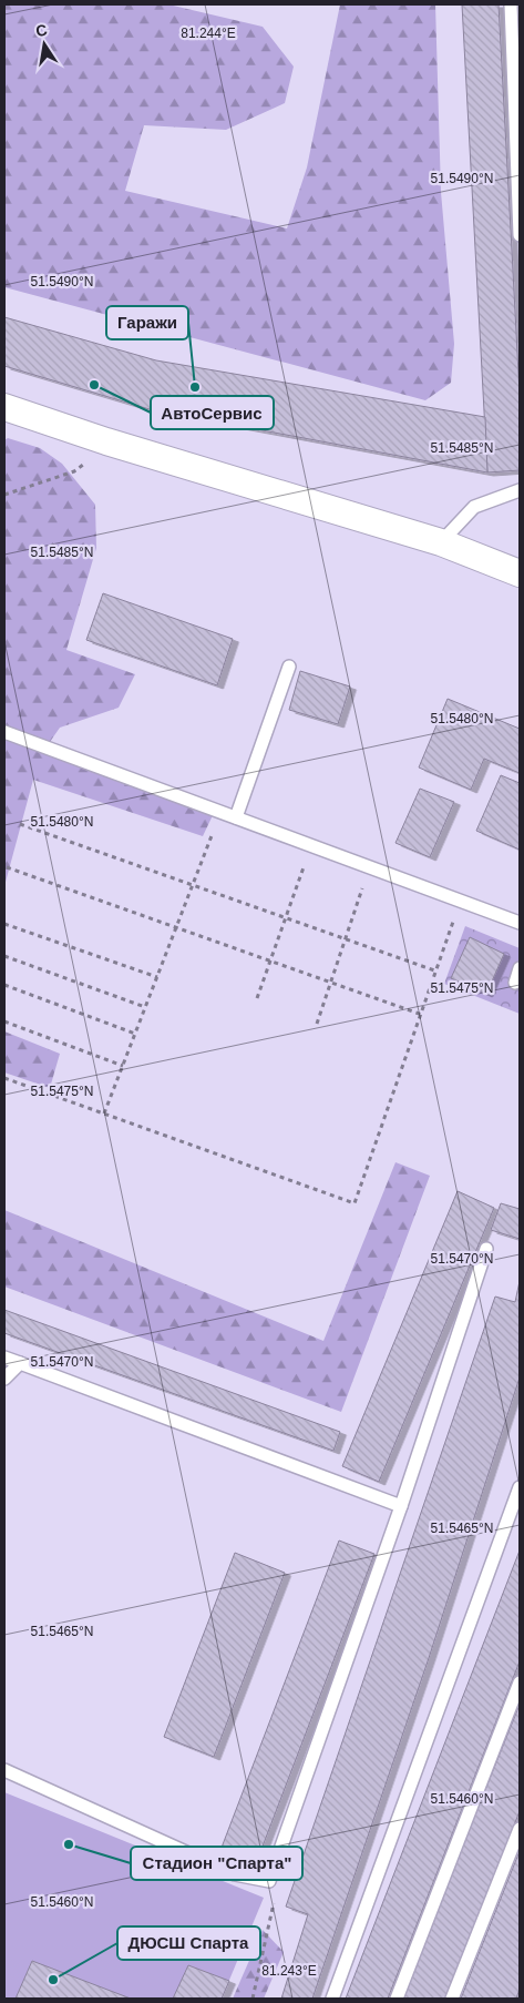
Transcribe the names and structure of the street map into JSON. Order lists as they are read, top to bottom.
{
  "places": [
    "АвтоСервис",
    "Гаражи",
    "Стадион \"Спарта\"",
    "ДЮСШ Спарта"
  ],
  "north": "top",
  "coordinates": [
    "81.244°E",
    "51.5490°N",
    "51.5485°N",
    "51.5480°N",
    "51.5475°N",
    "51.5470°N",
    "51.5465°N",
    "51.5460°N",
    "81.243°E"
  ]
}
